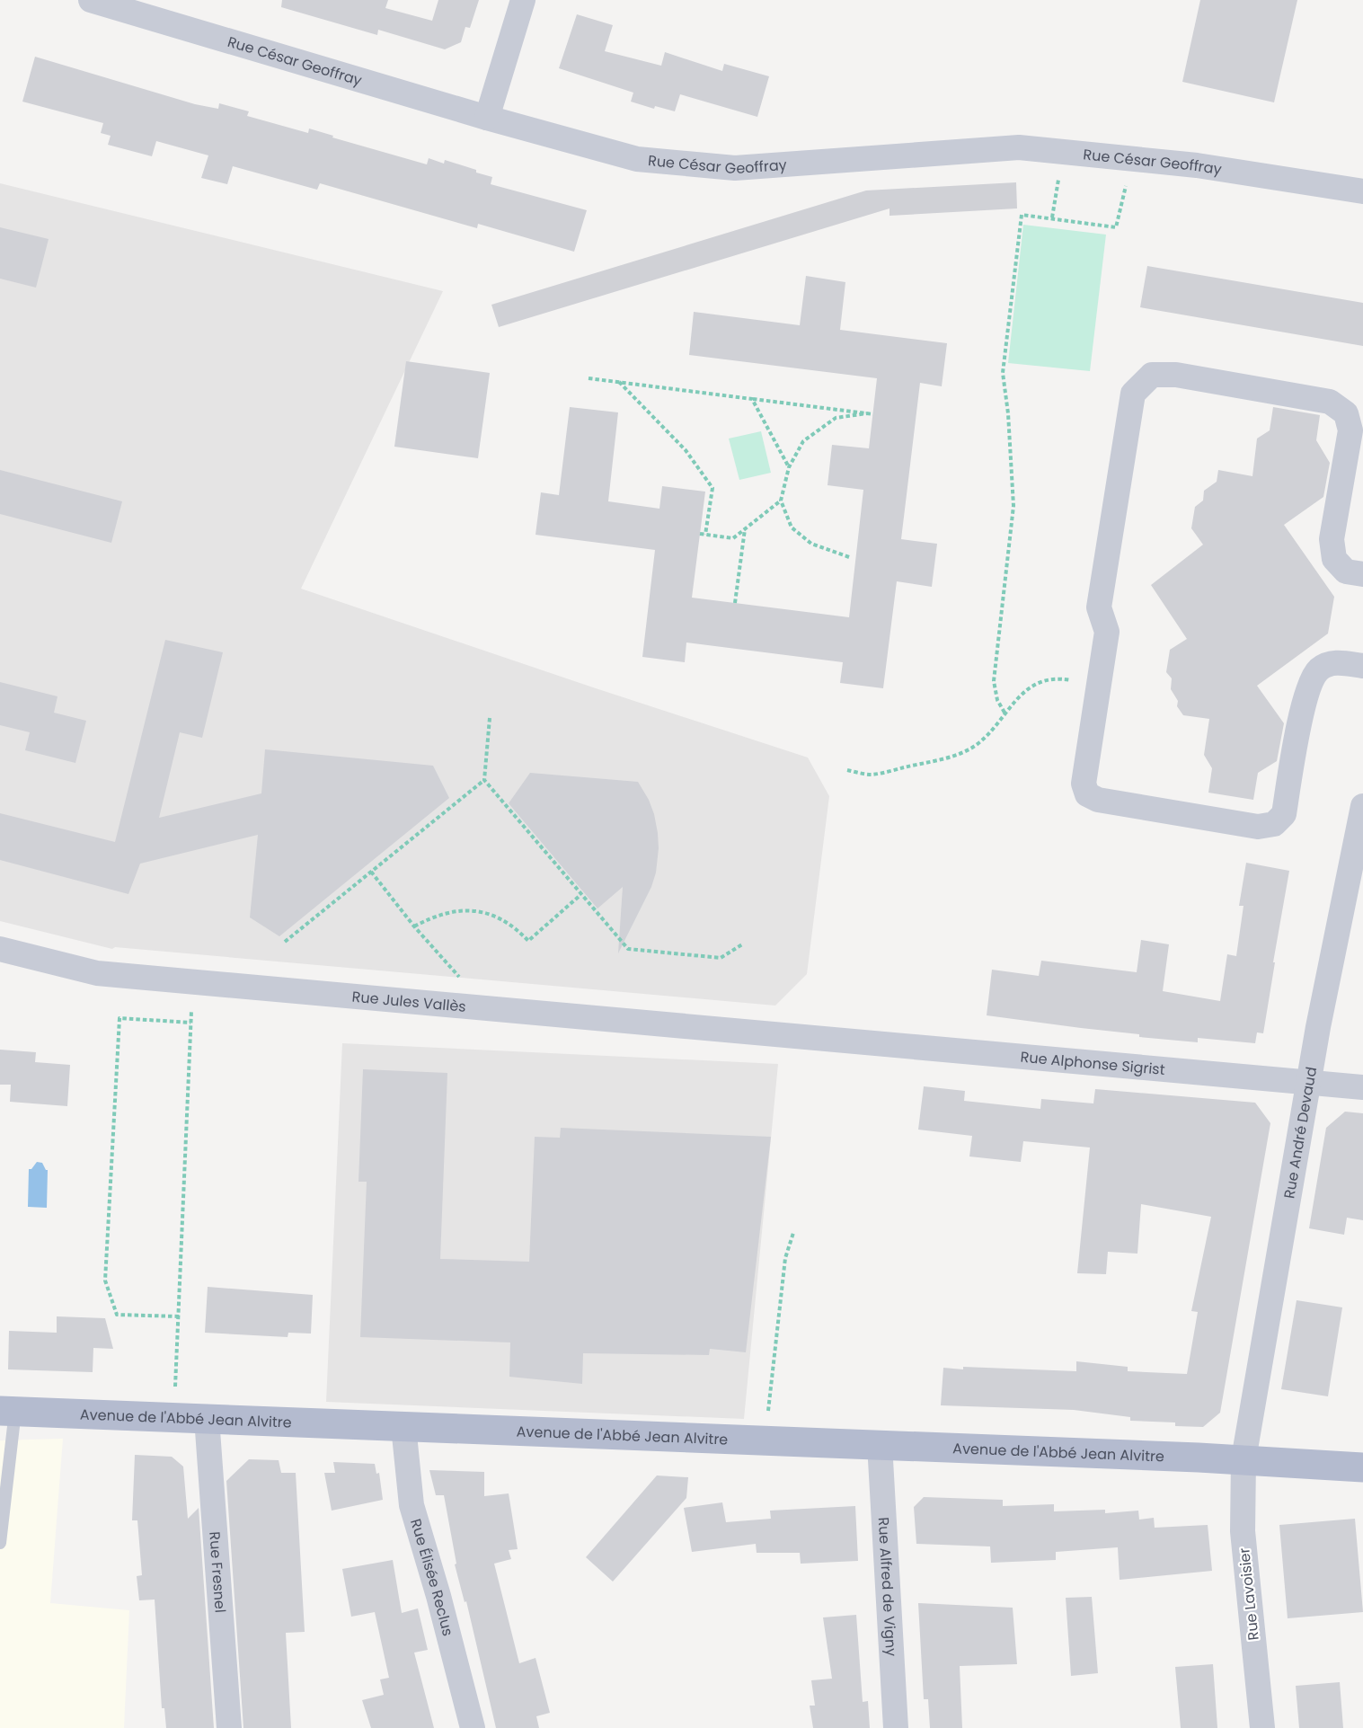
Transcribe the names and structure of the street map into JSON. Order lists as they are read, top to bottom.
{
  "streets": {
    "main road": ["Avenue de l'Abbé Jean Alvitre"],
    "street": [
      "Rue César Geoffray",
      "Rue Jules Vallès",
      "Rue Alphonse Sigrist",
      "Rue André Devaud",
      "Rue Fresnel",
      "Rue Élisée Reclus",
      "Rue Alfred de Vigny",
      "Rue Lavoisier"
    ]
  },
  "crossings": [
    ["Rue Jules Vallès", "Rue Alphonse Sigrist"],
    ["Rue Alphonse Sigrist", "Rue André Devaud"],
    ["Rue André Devaud", "Avenue de l'Abbé Jean Alvitre"],
    ["Rue André Devaud", "Rue Lavoisier"],
    ["Avenue de l'Abbé Jean Alvitre", "Rue Fresnel"],
    ["Avenue de l'Abbé Jean Alvitre", "Rue Élisée Reclus"],
    ["Avenue de l'Abbé Jean Alvitre", "Rue Alfred de Vigny"],
    ["Avenue de l'Abbé Jean Alvitre", "Rue Lavoisier"]
  ]
}
